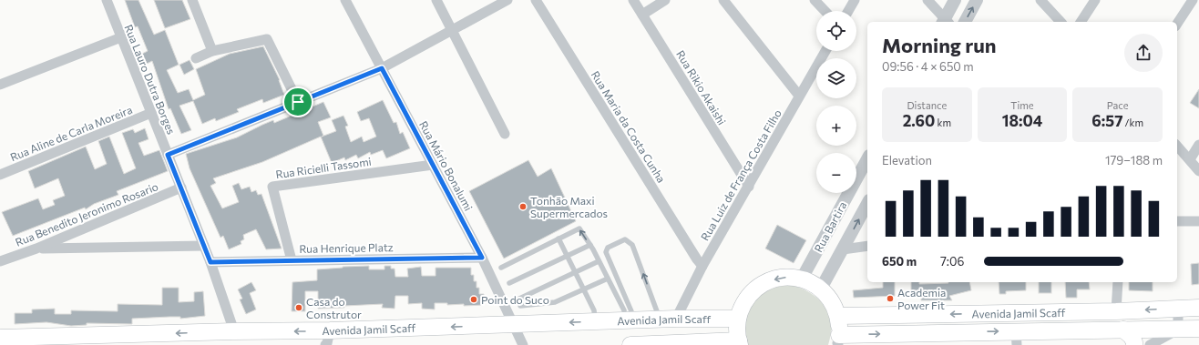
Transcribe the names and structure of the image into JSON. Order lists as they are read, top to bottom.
{
  "streets": {
    "main road": ["Avenida Jamil Scaff"],
    "street": [
      "Rua Lauro Dutra Borges",
      "Rua Rikio Akaishi",
      "Rua Maria da Costa Cunha",
      "Rua Aline de Carla Moreira",
      "Rua Mário Bonalumi",
      "Rua Ricielli Tassomi",
      "Rua Luiz de França Costa Filho",
      "Rua Benedito Jeronimo Rosario",
      "Rua Bartira",
      "Rua Henrique Platz"
    ]
  },
  "crossings": [
    ["Rua Lauro Dutra Borges", "Rua Aline de Carla Moreira"],
    ["Rua Lauro Dutra Borges", "Rua Benedito Jeronimo Rosario"],
    ["Rua Lauro Dutra Borges", "Rua Henrique Platz"],
    ["Rua Lauro Dutra Borges", "Avenida Jamil Scaff"],
    ["Rua Rikio Akaishi", "Rua Luiz de França Costa Filho"],
    ["Rua Maria da Costa Cunha", "Rua Luiz de França Costa Filho"],
    ["Rua Mário Bonalumi", "Rua Ricielli Tassomi"],
    ["Rua Mário Bonalumi", "Rua Henrique Platz"],
    ["Rua Mário Bonalumi", "Avenida Jamil Scaff"],
    ["Rua Ricielli Tassomi", "Rua Henrique Platz"],
    ["Rua Luiz de França Costa Filho", "Avenida Jamil Scaff"]
  ],
  "places": [
    "Tonhão Maxi Supermercados",
    "Academia Power Fit",
    "Point do Suco",
    "Casa do Construtor"
  ],
  "page": {
    "map_buttons": ["+", "−"],
    "heading": ["Morning run", "09:56 · 4 × 650 m"],
    "stats": [
      ["Distance", "2.60 km"],
      ["Time", "18:04"],
      ["Pace", "6:57 /km"]
    ],
    "chart": ["Elevation", "179–188 m"],
    "list": [
      {
        "name": "650 m",
        "note": "7:06"
      }
    ]
  }
}
